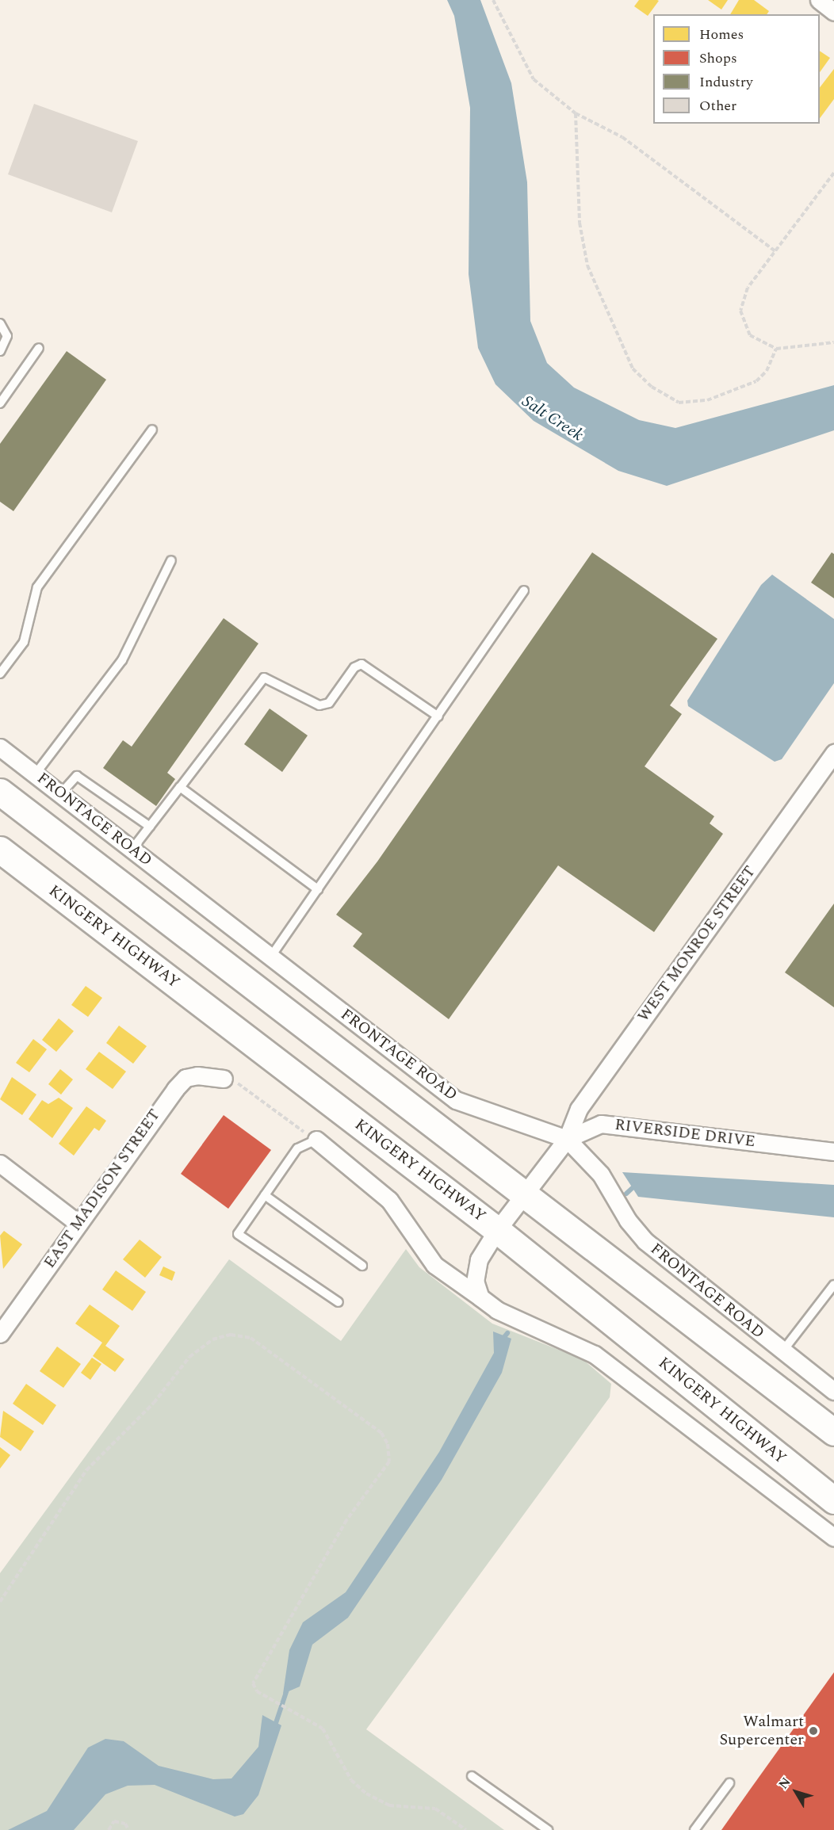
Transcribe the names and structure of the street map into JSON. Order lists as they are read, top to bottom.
{
  "streets": {
    "highway": ["KINGERY HIGHWAY"],
    "street": [
      "FRONTAGE ROAD",
      "WEST MONROE STREET",
      "RIVERSIDE DRIVE",
      "EAST MADISON STREET"
    ]
  },
  "crossings": [
    ["FRONTAGE ROAD", "WEST MONROE STREET"],
    ["FRONTAGE ROAD", "RIVERSIDE DRIVE"],
    ["KINGERY HIGHWAY", "RIVERSIDE DRIVE"],
    ["WEST MONROE STREET", "RIVERSIDE DRIVE"]
  ],
  "water": ["Salt Creek"],
  "places": ["Walmart Supercenter"],
  "legend": [
    "Homes",
    "Shops",
    "Industry",
    "Other"
  ],
  "north": "top left"
}
